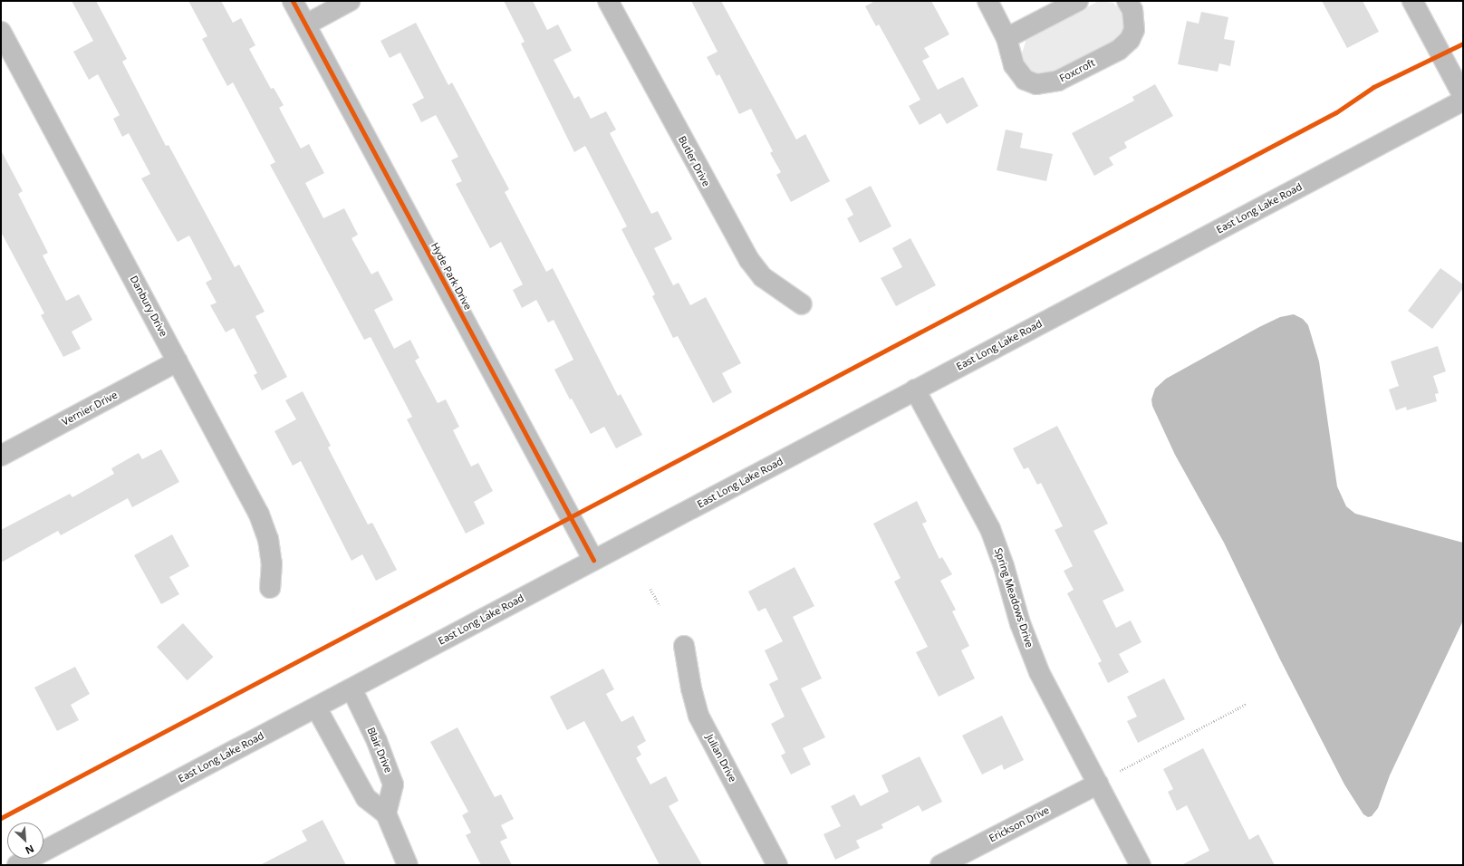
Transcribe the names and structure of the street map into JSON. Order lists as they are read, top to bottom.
{
  "streets": {
    "street": [
      "Foxcroft",
      "Butler Drive",
      "East Long Lake Road",
      "Hyde Park Drive",
      "Danbury Drive",
      "Vernier Drive",
      "Spring Meadows Drive",
      "Blair Drive",
      "Julian Drive",
      "Erickson Drive"
    ]
  },
  "crossings": [
    ["East Long Lake Road", "Hyde Park Drive"],
    ["East Long Lake Road", "Spring Meadows Drive"],
    ["East Long Lake Road", "Blair Drive"],
    ["Danbury Drive", "Vernier Drive"],
    ["Spring Meadows Drive", "Erickson Drive"]
  ],
  "north": "bottom right"
}
